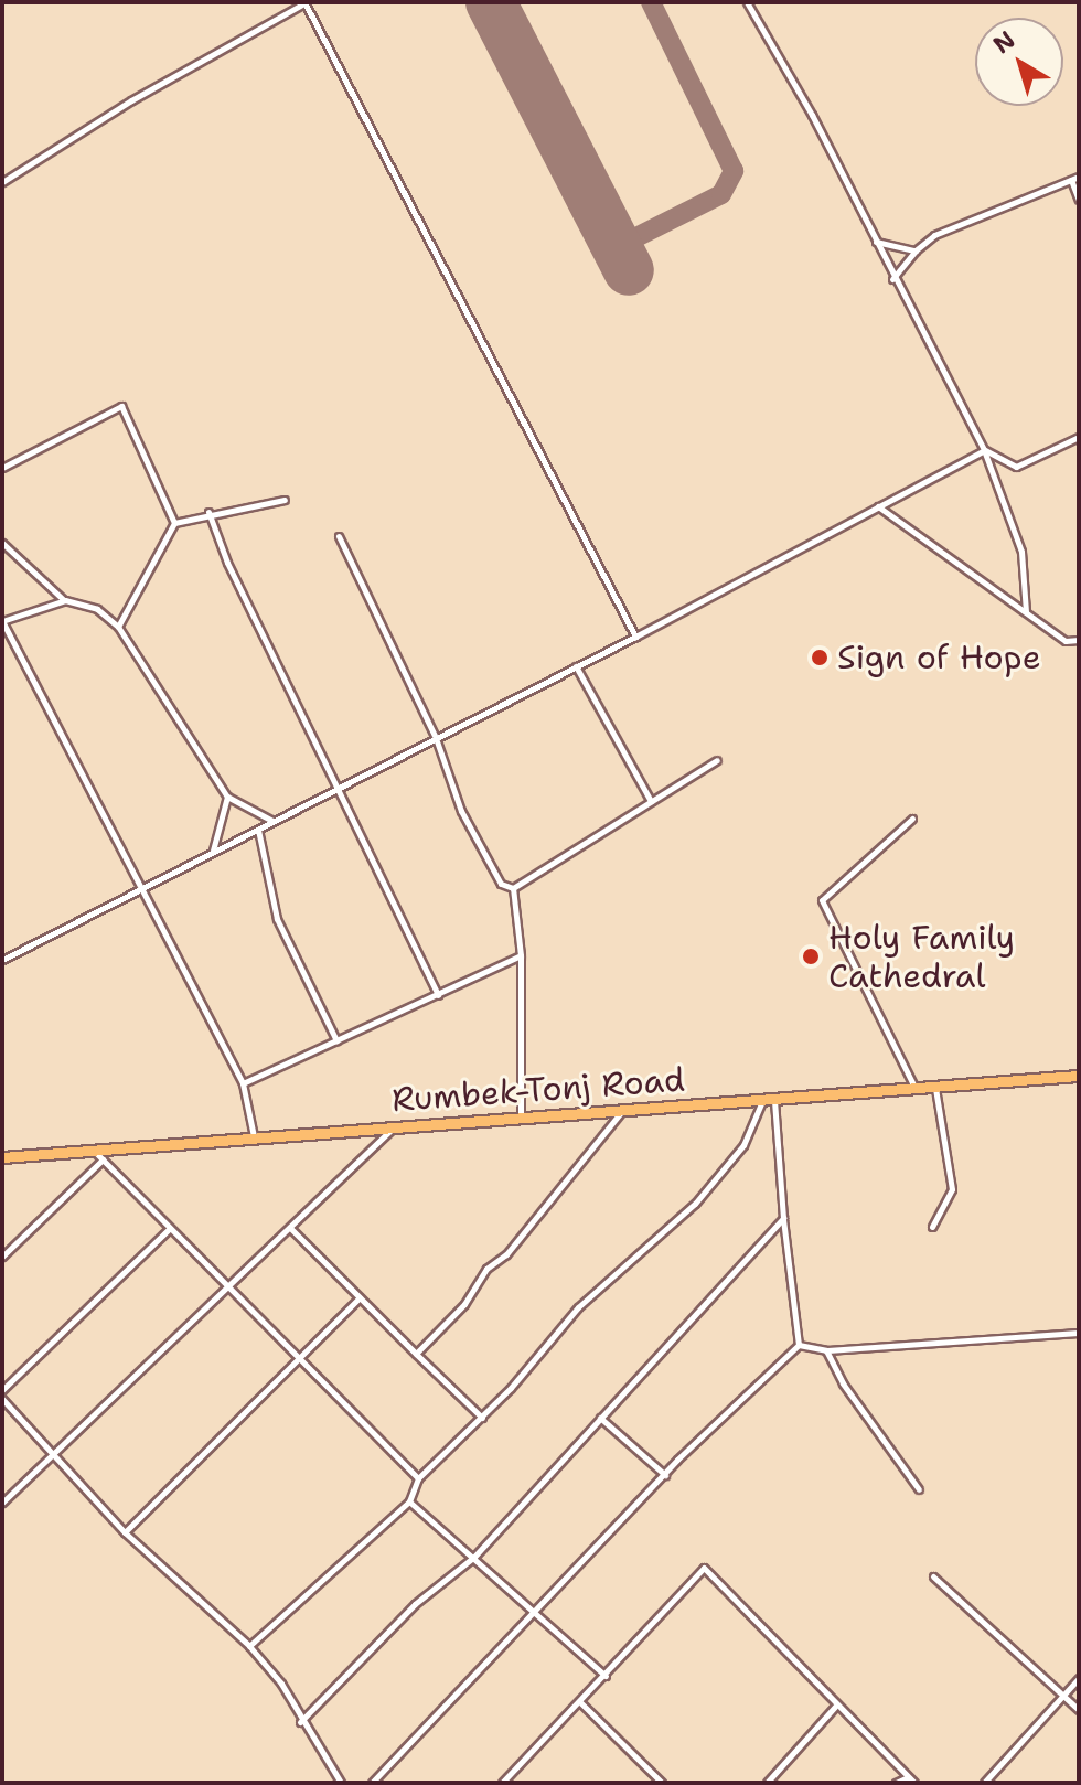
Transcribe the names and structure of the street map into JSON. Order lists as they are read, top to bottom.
{
  "streets": {
    "main road": ["Rumbek-Tonj Road"]
  },
  "places": ["Sign of Hope", "Holy Family Cathedral"],
  "north": "top left"
}
